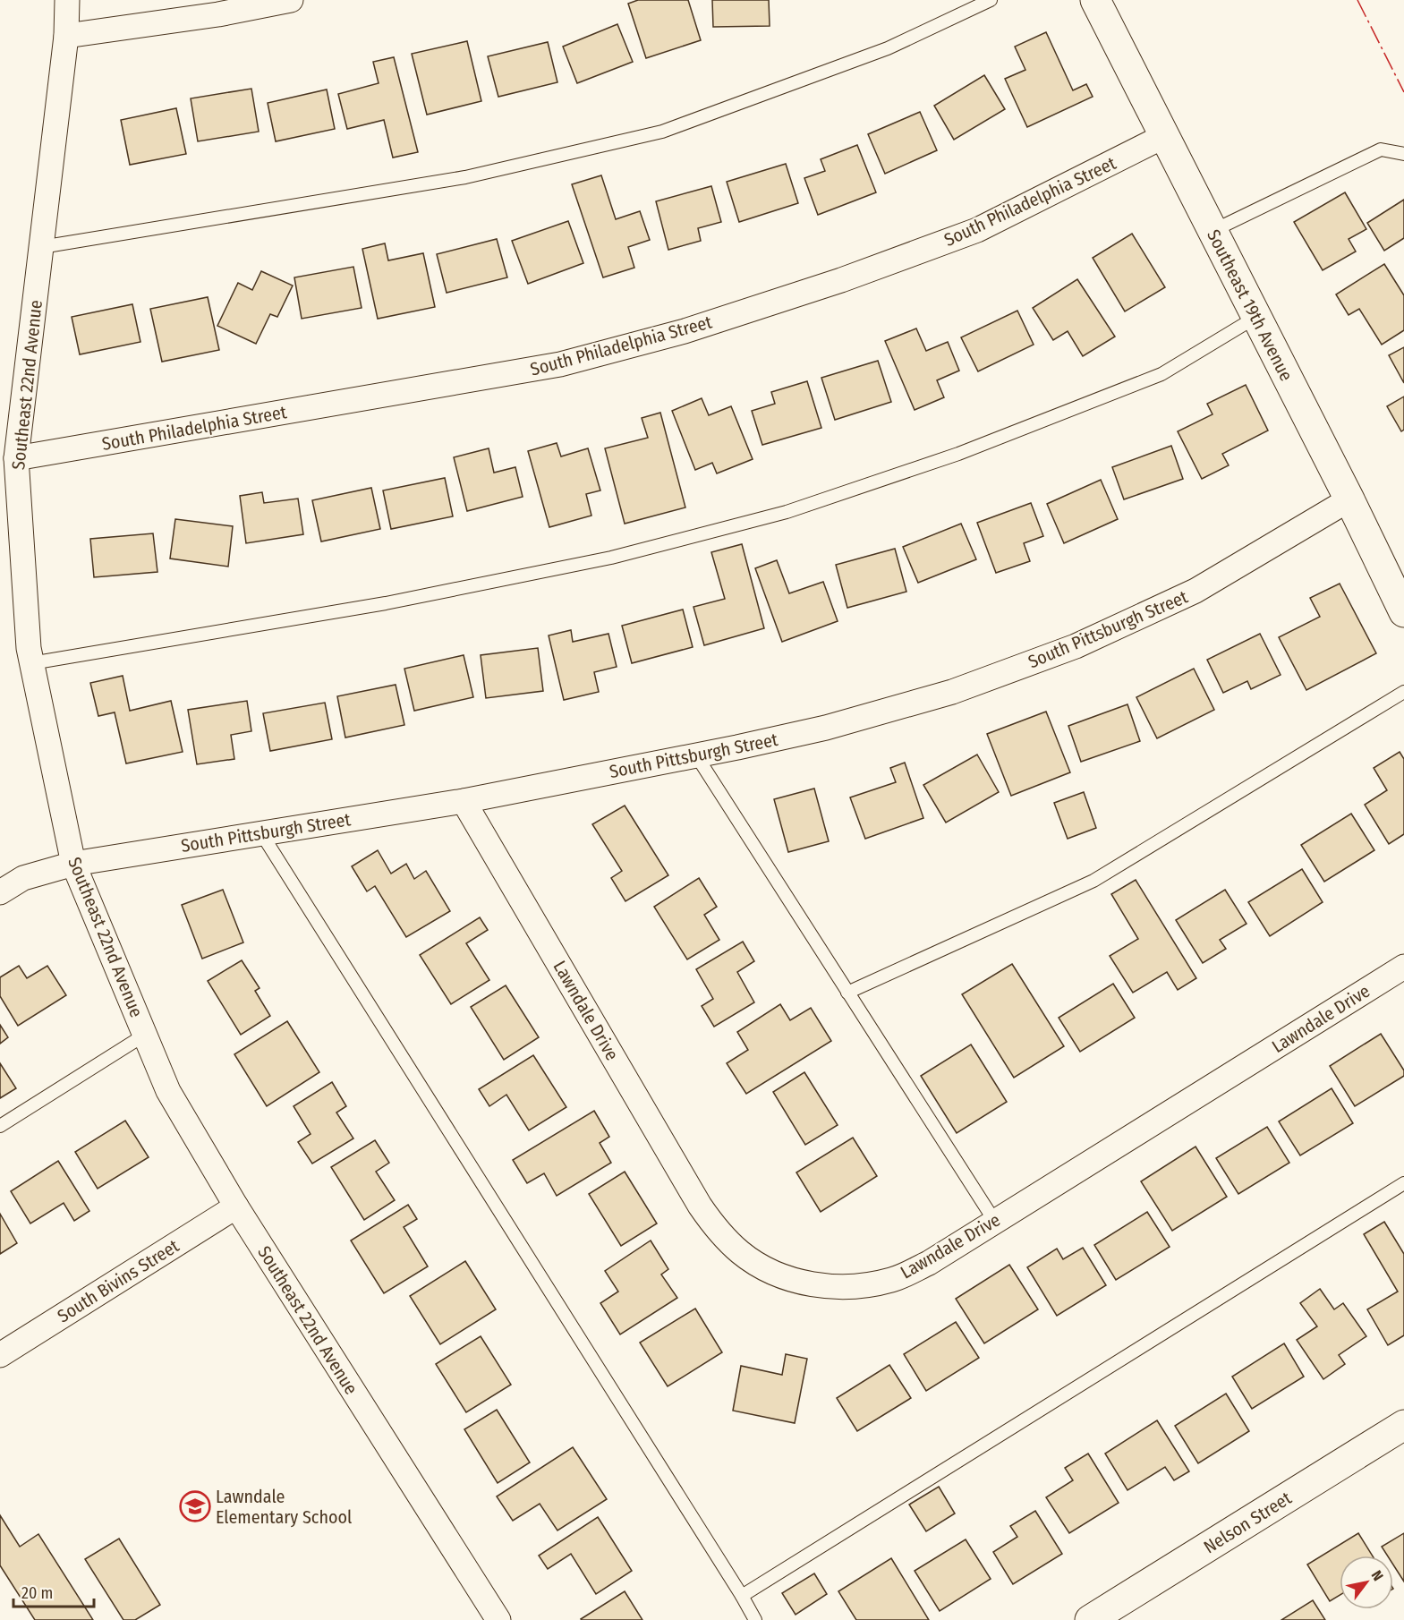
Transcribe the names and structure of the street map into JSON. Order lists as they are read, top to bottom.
{
  "streets": {
    "street": [
      "South Philadelphia Street",
      "Southeast 19th Avenue",
      "Southeast 22nd Avenue",
      "South Pittsburgh Street",
      "Lawndale Drive",
      "South Bivins Street",
      "Nelson Street"
    ]
  },
  "crossings": [
    ["South Philadelphia Street", "Southeast 19th Avenue"],
    ["South Philadelphia Street", "Southeast 22nd Avenue"],
    ["Southeast 19th Avenue", "South Pittsburgh Street"],
    ["Southeast 22nd Avenue", "South Pittsburgh Street"],
    ["Southeast 22nd Avenue", "South Bivins Street"],
    ["South Pittsburgh Street", "Lawndale Drive"]
  ],
  "places": {
    "school or university": ["Lawndale Elementary School"]
  },
  "scale_bar": "20 m",
  "north": "top right"
}
